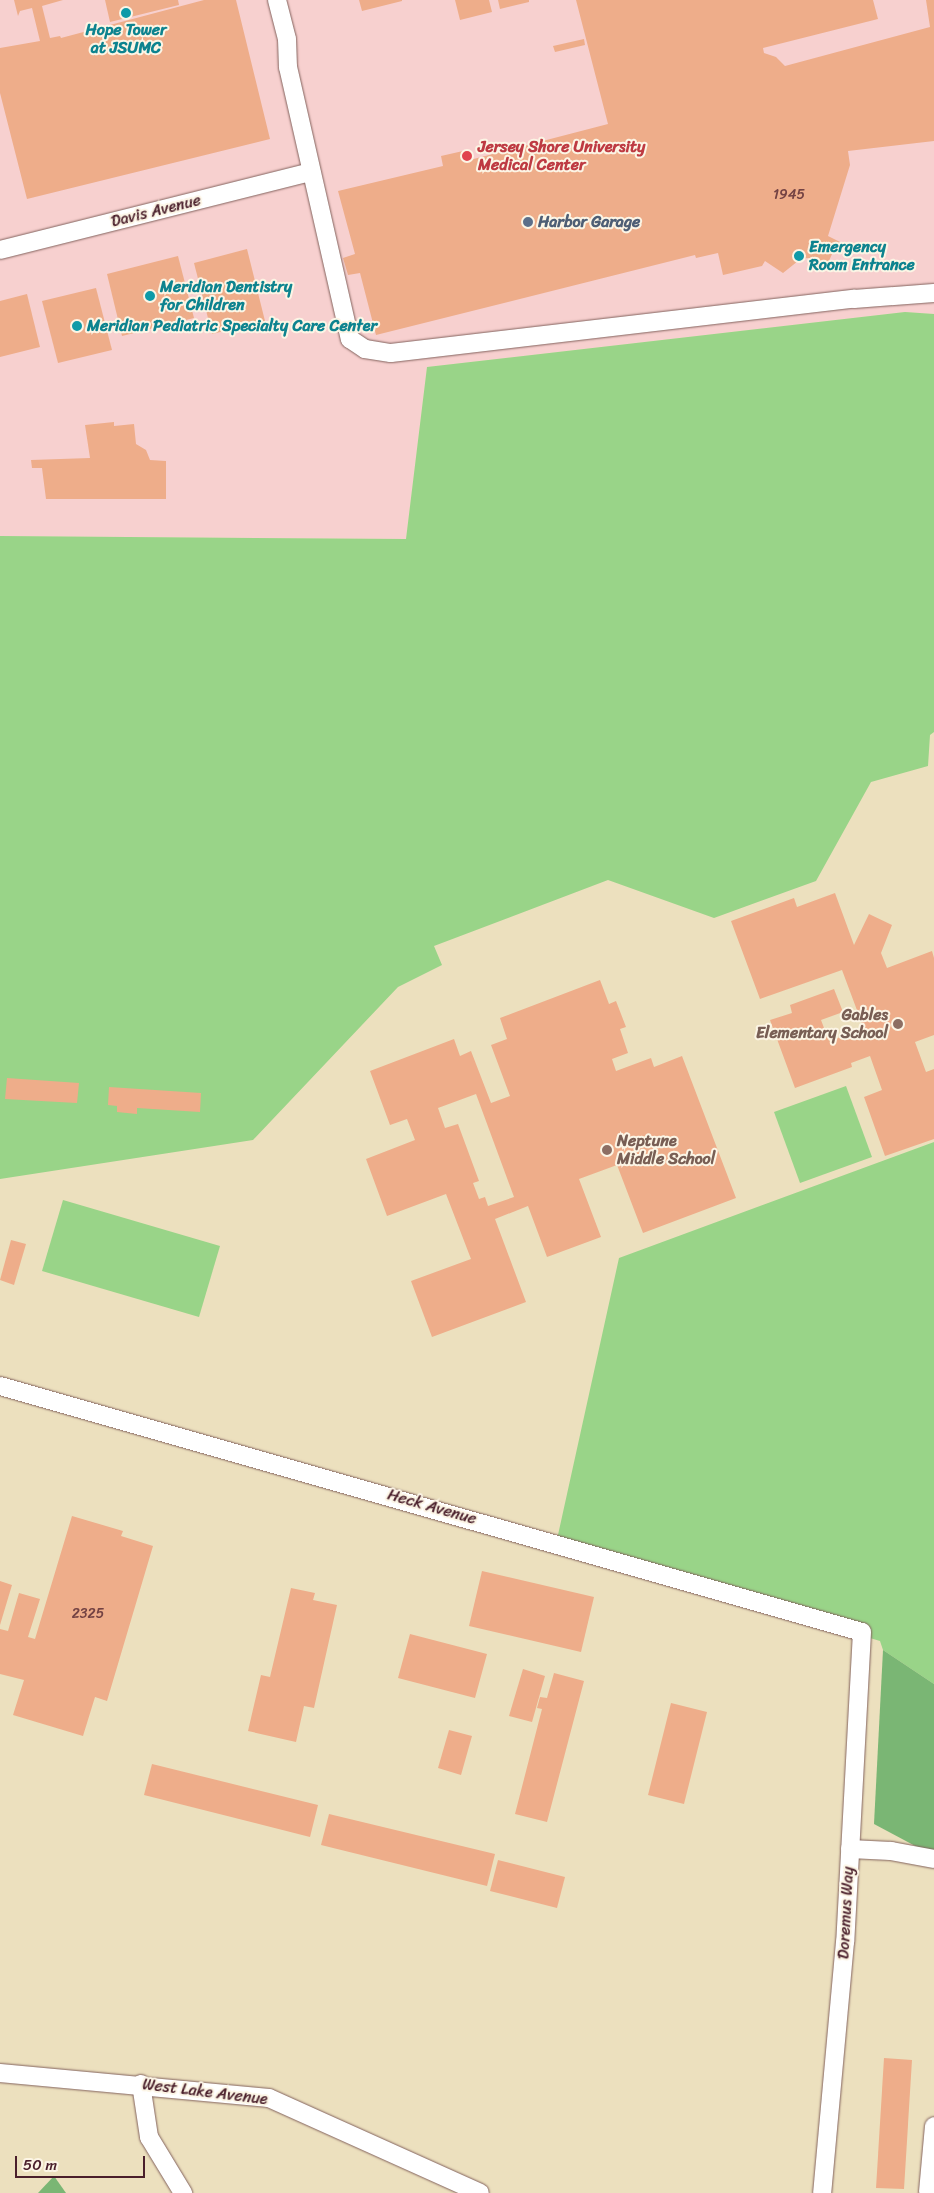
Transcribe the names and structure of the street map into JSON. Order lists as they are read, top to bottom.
{
  "streets": {
    "street": [
      "Davis Avenue",
      "Heck Avenue",
      "Doremus Way",
      "West Lake Avenue"
    ]
  },
  "crossings": [
    ["Heck Avenue", "Doremus Way"]
  ],
  "places": [
    "Hope Tower at JSUMC",
    "Jersey Shore University Medical Center",
    "Harbor Garage",
    "Emergency Room Entrance",
    "Meridian Dentistry for Children",
    "Meridian Pediatric Specialty Care Center",
    "Gables Elementary School",
    "Neptune Middle School"
  ],
  "house_numbers": ["1945", "2325"],
  "scale_bar": "50 m"
}
